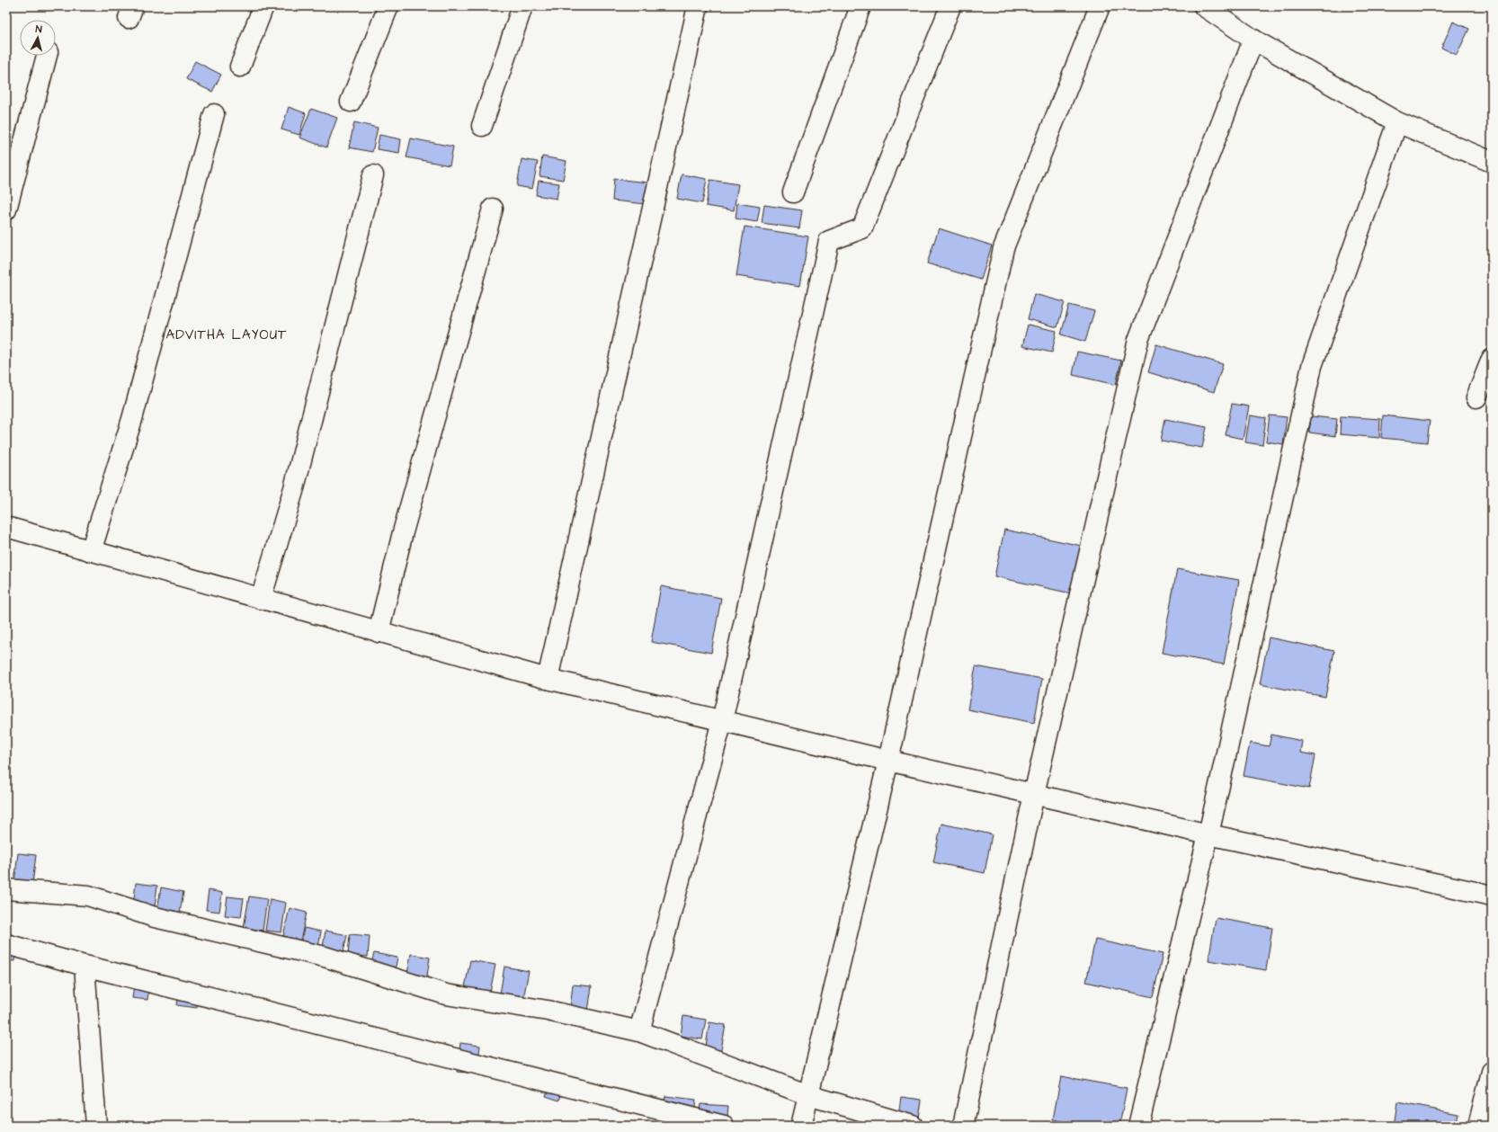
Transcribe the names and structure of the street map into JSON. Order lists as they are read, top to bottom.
{
  "districts": ["ADVITHA LAYOUT"],
  "north": "top"
}
